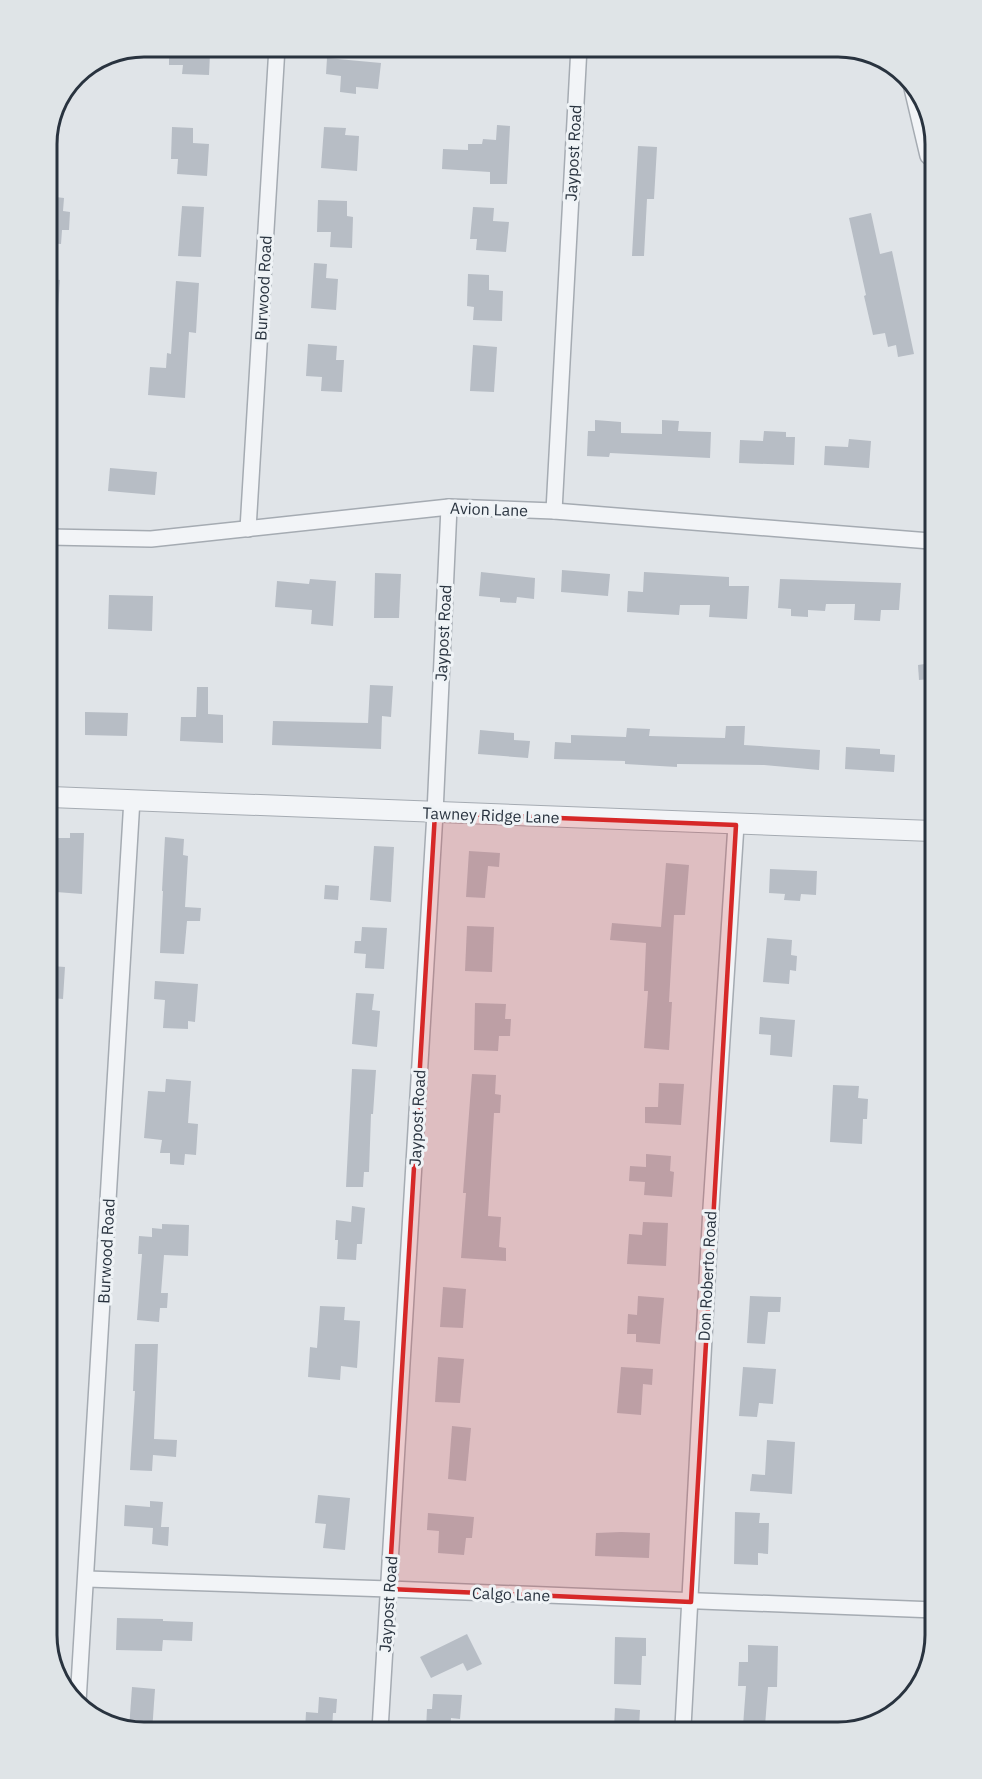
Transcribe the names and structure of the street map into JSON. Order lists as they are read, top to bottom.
{
  "streets": {
    "street": [
      "Jaypost Road",
      "Burwood Road",
      "Avion Lane",
      "Tawney Ridge Lane",
      "Don Roberto Road",
      "Calgo Lane"
    ]
  },
  "crossings": [
    ["Jaypost Road", "Avion Lane"],
    ["Jaypost Road", "Tawney Ridge Lane"],
    ["Jaypost Road", "Calgo Lane"],
    ["Burwood Road", "Avion Lane"],
    ["Burwood Road", "Tawney Ridge Lane"],
    ["Burwood Road", "Calgo Lane"],
    ["Tawney Ridge Lane", "Don Roberto Road"],
    ["Don Roberto Road", "Calgo Lane"]
  ]
}
